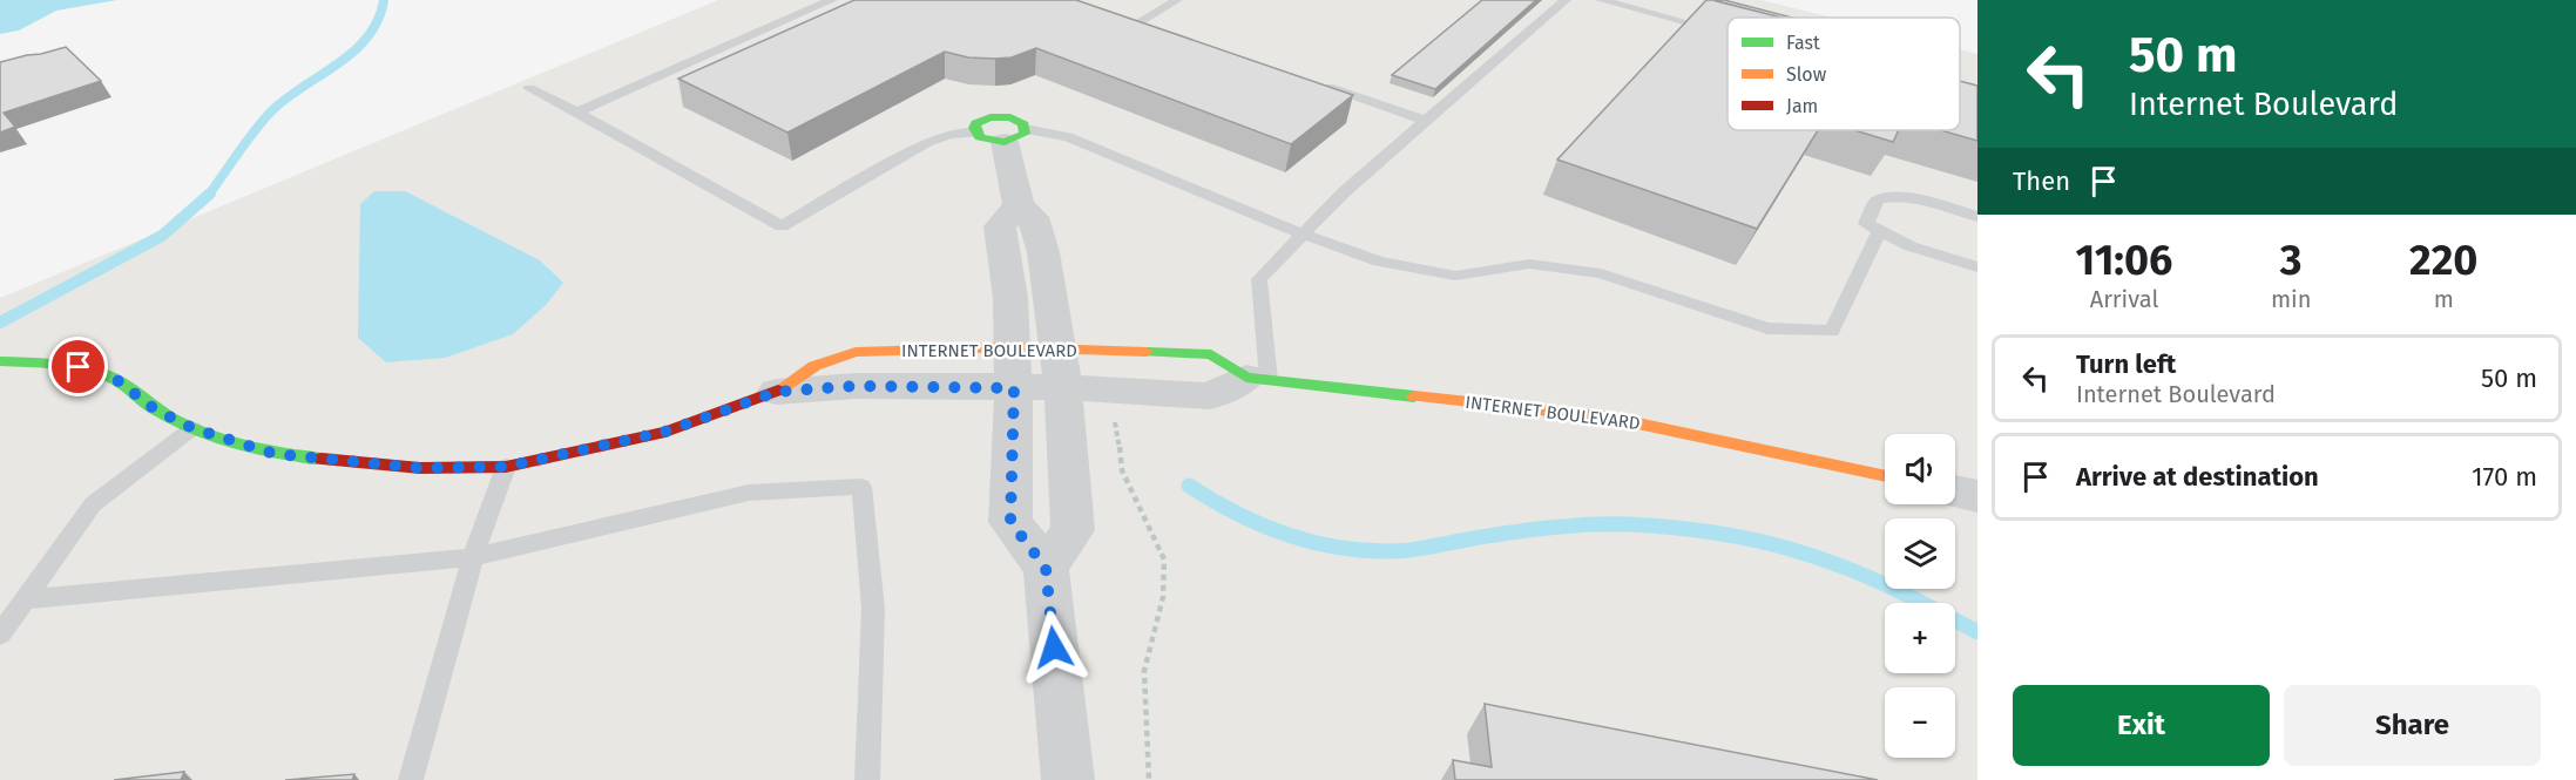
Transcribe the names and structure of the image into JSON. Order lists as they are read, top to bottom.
{
  "streets": {
    "street": ["INTERNET BOULEVARD"]
  },
  "legend": ["Fast", "Slow", "Jam"],
  "page": {
    "turn": ["50 m", "Internet Boulevard"],
    "then": "Then",
    "eta": [
      "11:06",
      "Arrival",
      "3",
      "min",
      "220",
      "m"
    ],
    "list": [
      {
        "name": "Turn left",
        "note": "Internet Boulevard",
        "value": "50 m"
      },
      {
        "name": "Arrive at destination",
        "value": "170 m"
      }
    ],
    "map_buttons": ["+", "−"],
    "buttons": ["Exit", "Share"]
  }
}
